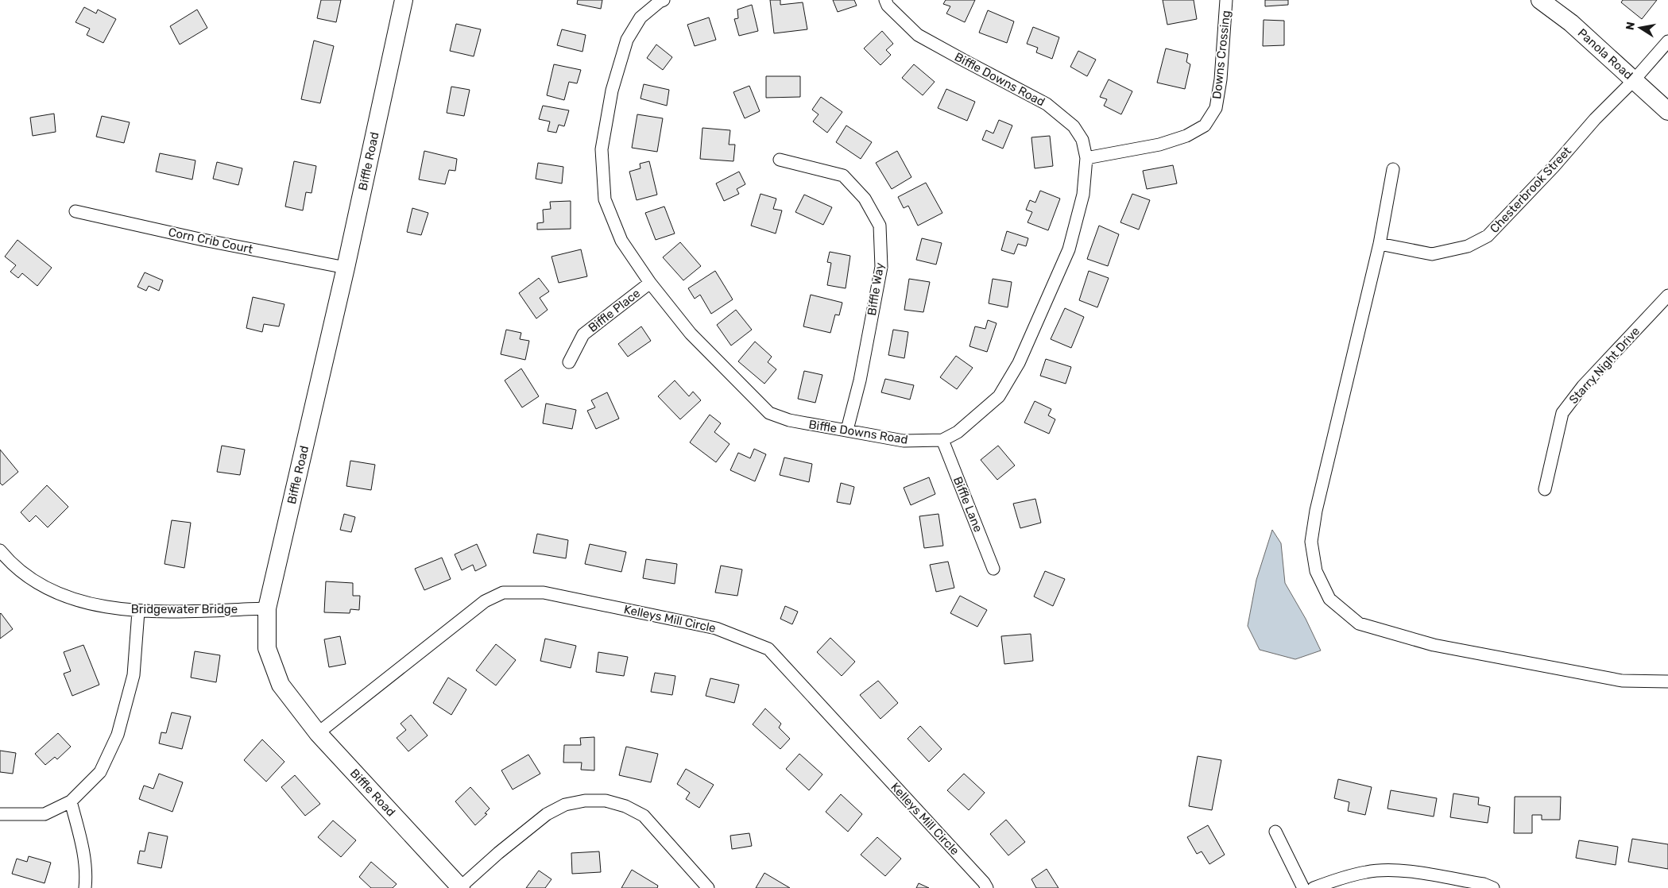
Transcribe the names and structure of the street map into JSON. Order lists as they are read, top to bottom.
{
  "streets": {
    "street": [
      "Panola Road",
      "Downs Crossing",
      "Biffle Downs Road",
      "Biffle Road",
      "Chesterbrook Street",
      "Corn Crib Court",
      "Biffle Way",
      "Biffle Place",
      "Starry Night Drive",
      "Biffle Lane",
      "Bridgewater Bridge",
      "Kelleys Mill Circle"
    ]
  },
  "crossings": [
    ["Panola Road", "Chesterbrook Street"],
    ["Downs Crossing", "Biffle Downs Road"],
    ["Biffle Downs Road", "Biffle Way"],
    ["Biffle Downs Road", "Biffle Place"],
    ["Biffle Downs Road", "Biffle Lane"],
    ["Biffle Road", "Corn Crib Court"],
    ["Biffle Road", "Bridgewater Bridge"],
    ["Biffle Road", "Kelleys Mill Circle"]
  ],
  "north": "left"
}
